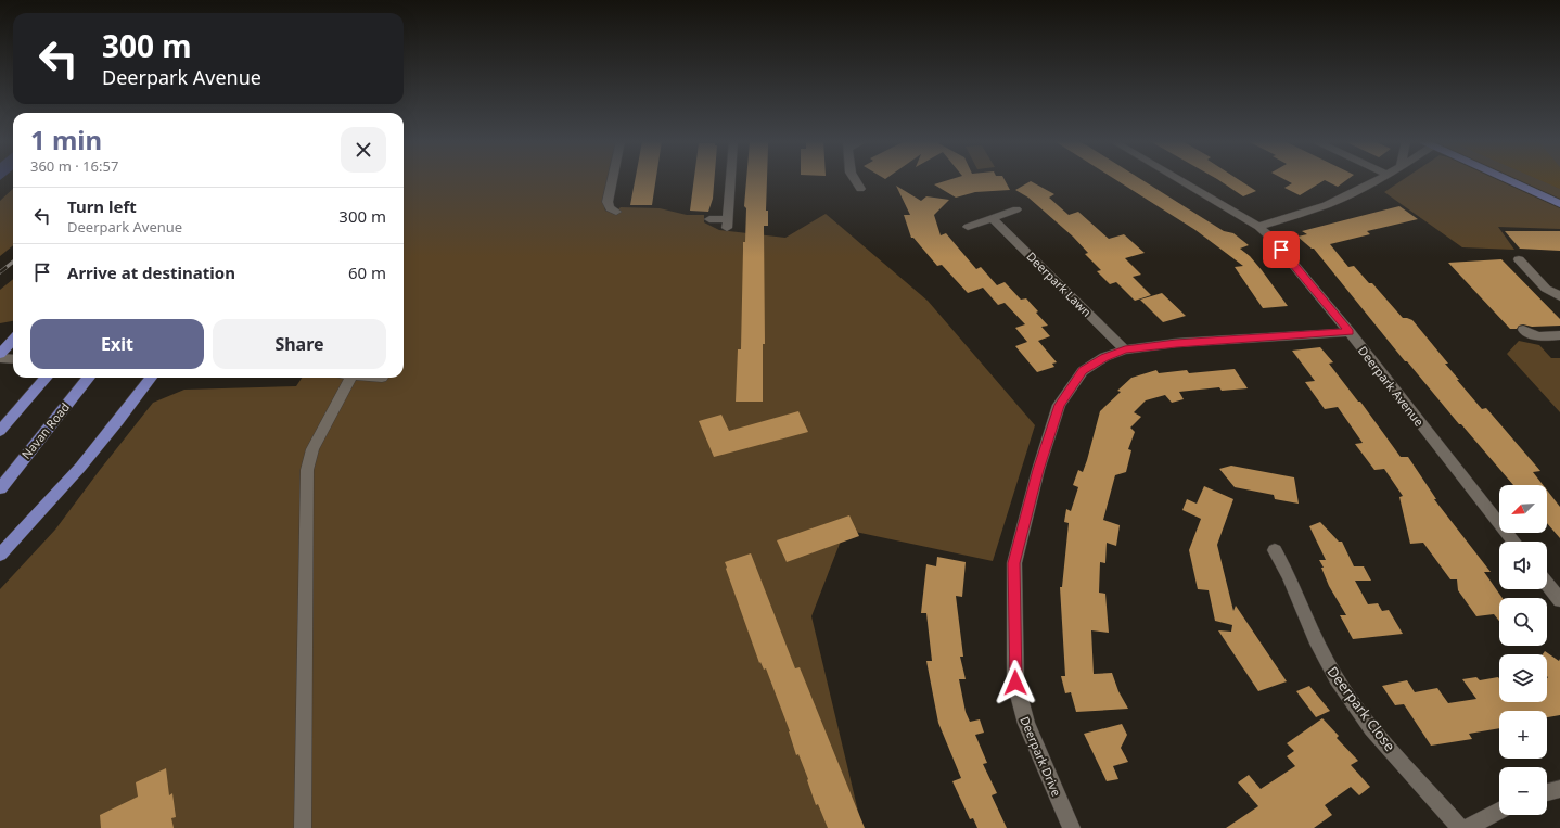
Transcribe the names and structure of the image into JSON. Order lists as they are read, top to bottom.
{
  "streets": {
    "main road": ["Navan Road"],
    "street": [
      "Deerpark Lawn",
      "Deerpark Avenue",
      "Deerpark Close",
      "Deerpark Drive"
    ]
  },
  "crossings": [
    ["Deerpark Lawn", "Deerpark Drive"],
    ["Deerpark Avenue", "Deerpark Drive"]
  ],
  "north": "bottom left",
  "page": {
    "turn": ["300 m", "Deerpark Avenue"],
    "heading": ["1 min", "360 m · 16:57"],
    "list": [
      {
        "name": "Turn left",
        "note": "Deerpark Avenue",
        "value": "300 m"
      },
      {
        "name": "Arrive at destination",
        "value": "60 m"
      }
    ],
    "buttons": ["Exit", "Share"],
    "map_buttons": ["+", "−"]
  }
}
